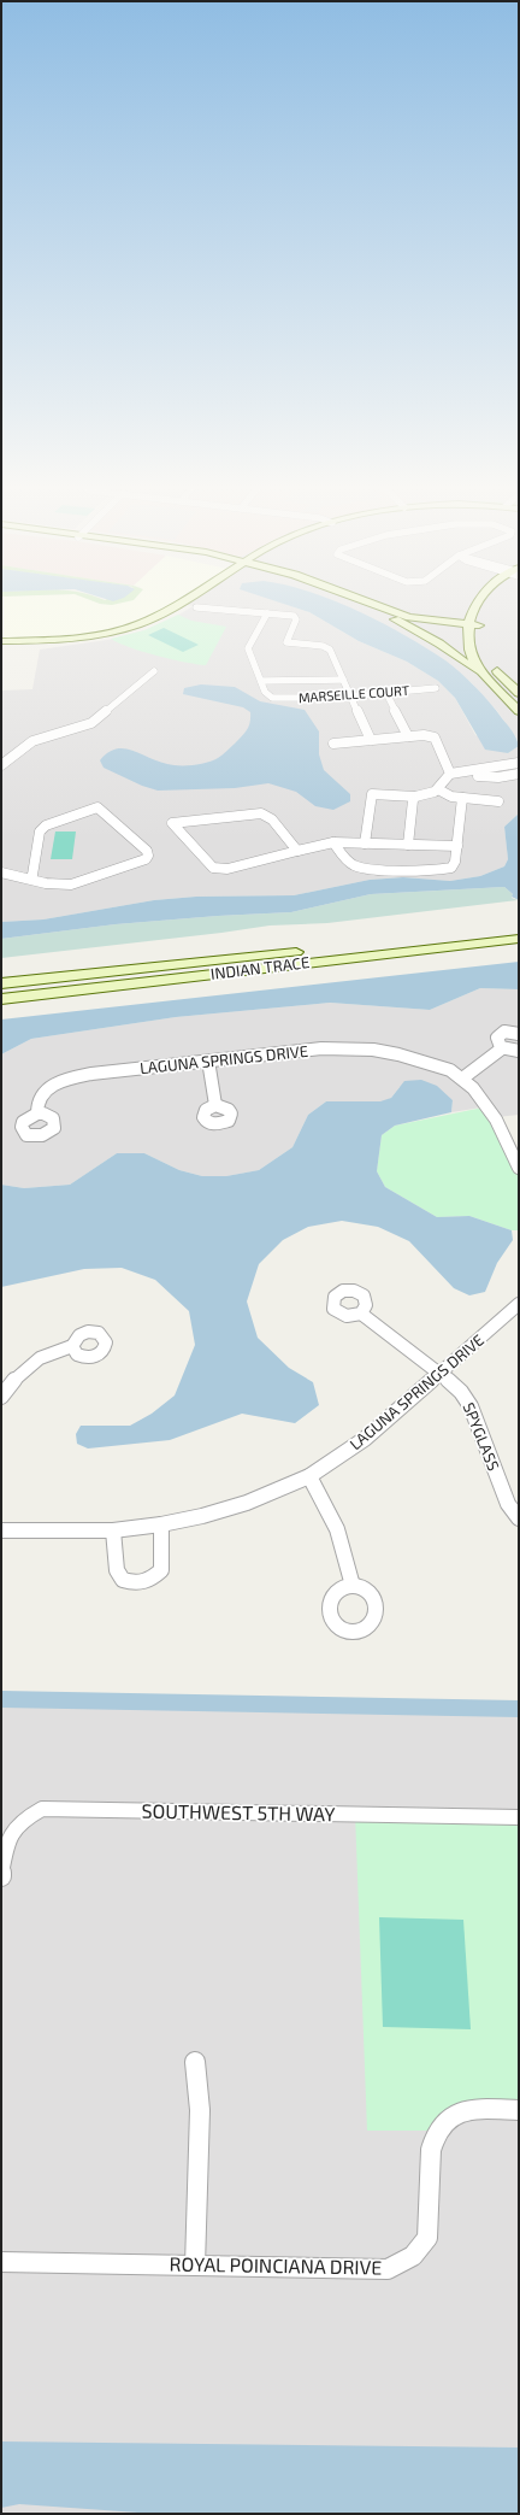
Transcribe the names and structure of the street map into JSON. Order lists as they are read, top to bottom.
{
  "streets": {
    "street": [
      "MARSEILLE COURT",
      "INDIAN TRACE",
      "LAGUNA SPRINGS DRIVE",
      "SPYGLASS",
      "SOUTHWEST 5TH WAY",
      "ROYAL POINCIANA DRIVE"
    ]
  },
  "crossings": [
    ["LAGUNA SPRINGS DRIVE", "SPYGLASS"]
  ]
}
